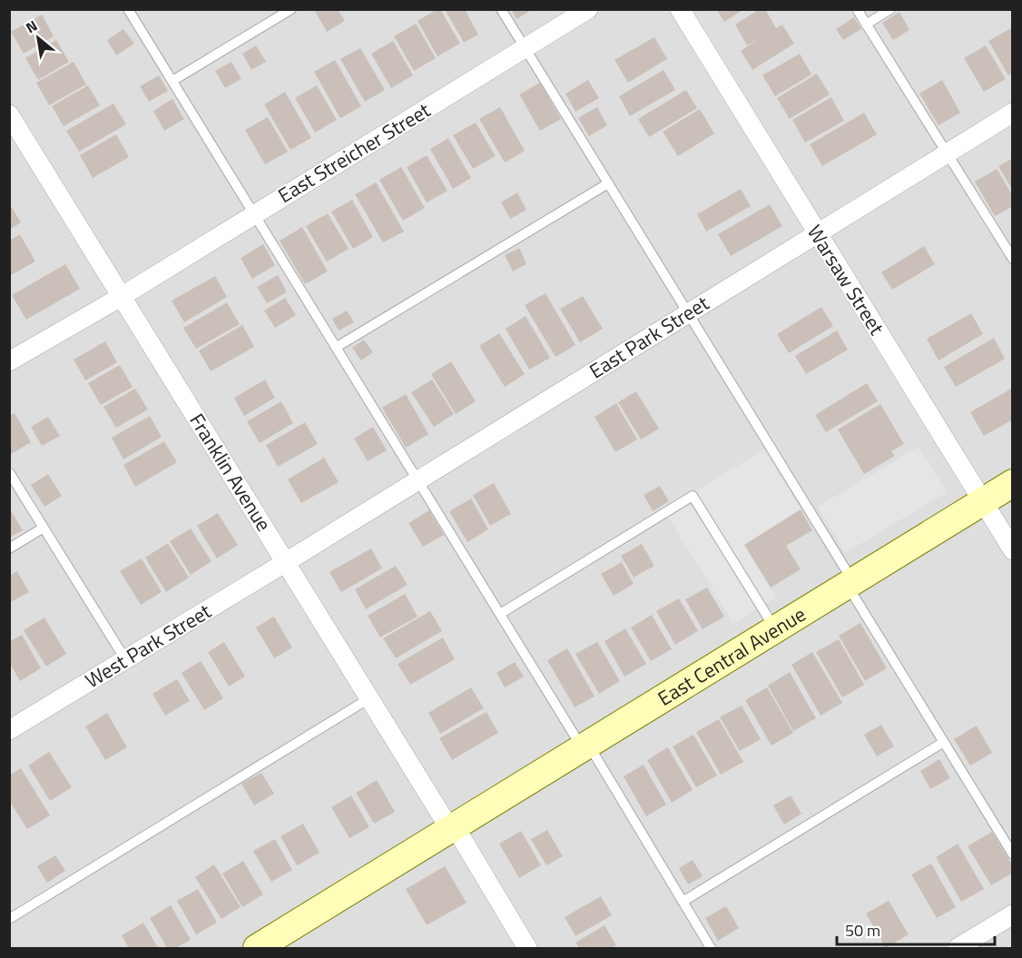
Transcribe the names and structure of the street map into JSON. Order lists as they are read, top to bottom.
{
  "streets": {
    "street": [
      "East Streicher Street",
      "Warsaw Street",
      "East Park Street",
      "Franklin Avenue",
      "West Park Street",
      "East Central Avenue"
    ]
  },
  "crossings": [
    ["East Streicher Street", "Franklin Avenue"],
    ["Warsaw Street", "East Park Street"],
    ["Warsaw Street", "East Central Avenue"],
    ["East Park Street", "Franklin Avenue"],
    ["East Park Street", "West Park Street"],
    ["Franklin Avenue", "West Park Street"],
    ["Franklin Avenue", "East Central Avenue"]
  ],
  "scale_bar": "50 m",
  "north": "top left"
}
